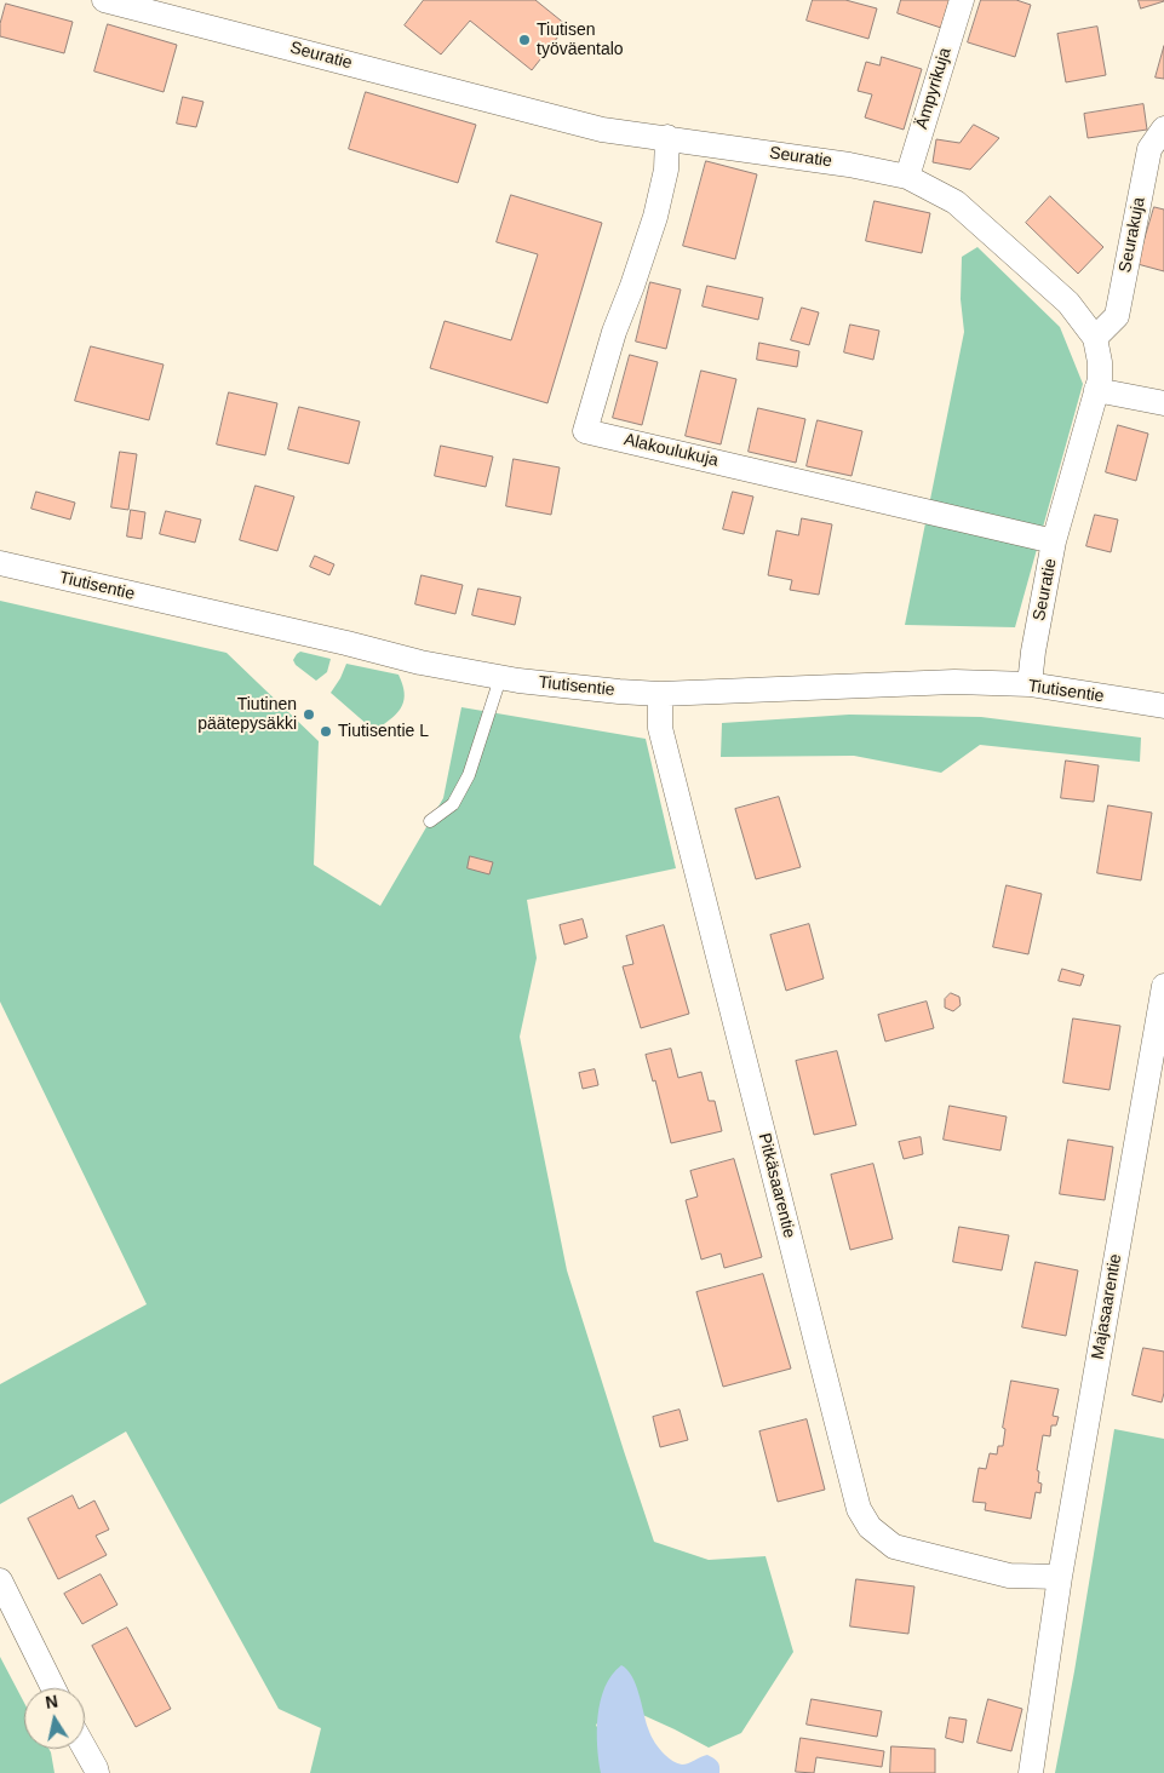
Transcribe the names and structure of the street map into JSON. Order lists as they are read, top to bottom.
{
  "streets": {
    "street": [
      "Seuratie",
      "Ämpyrikuja",
      "Seurakuja",
      "Alakoulukuja",
      "Tiutisentie",
      "Pitkäsaarentie",
      "Majasaarentie"
    ]
  },
  "crossings": [
    ["Seuratie", "Ämpyrikuja"],
    ["Seuratie", "Seurakuja"],
    ["Seuratie", "Alakoulukuja"],
    ["Seuratie", "Tiutisentie"],
    ["Tiutisentie", "Pitkäsaarentie"],
    ["Pitkäsaarentie", "Majasaarentie"]
  ],
  "places": ["Tiutisen työväentalo", "Tiutinen päätepysäkki", "Tiutisentie L"],
  "north": "top"
}
